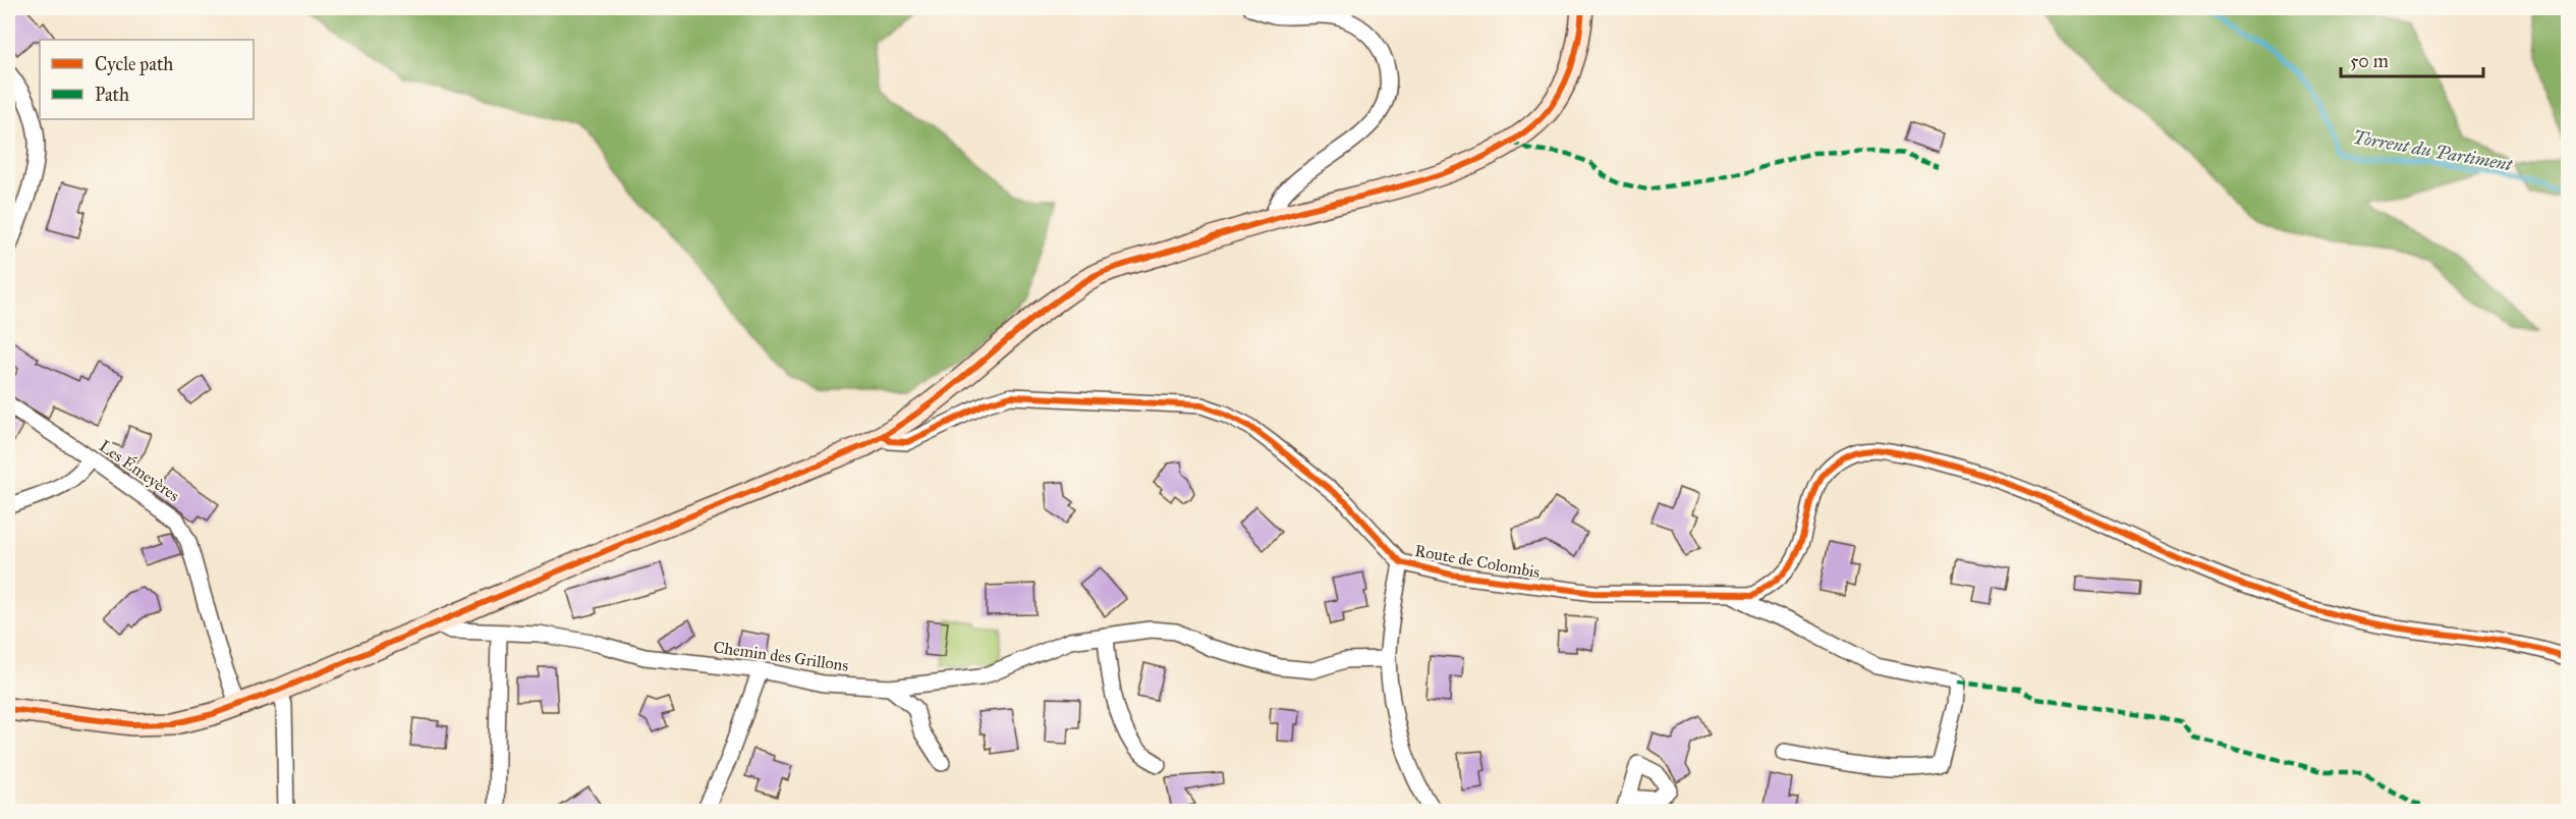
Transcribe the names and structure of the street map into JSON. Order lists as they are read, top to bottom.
{
  "streets": {
    "street": ["Les Émeyères", "Route de Colombis", "Chemin des Grillons"]
  },
  "water": ["Torrent du Partiment"],
  "legend": ["Cycle path", "Path"],
  "scale_bar": "50 m"
}
